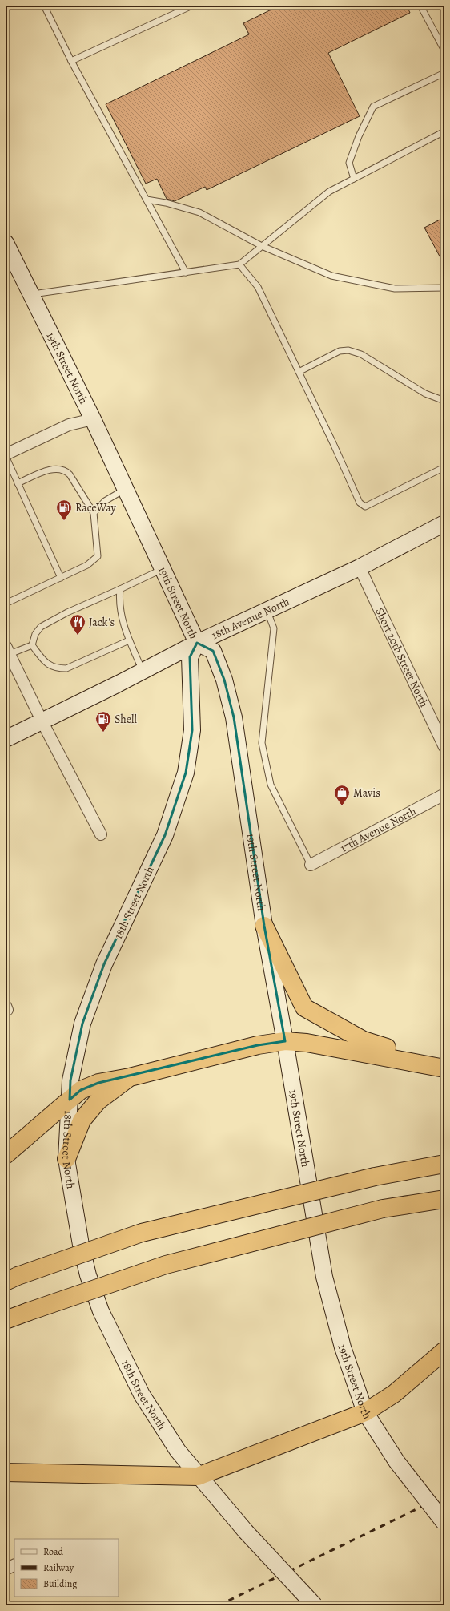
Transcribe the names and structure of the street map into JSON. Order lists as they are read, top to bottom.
{
  "streets": {
    "main road": ["19th Street North", "18th Avenue North", "18th Street North"],
    "street": ["Short 20th Street North", "17th Avenue North"]
  },
  "crossings": [
    ["19th Street North", "18th Avenue North"],
    ["19th Street North", "18th Street North"],
    ["18th Avenue North", "Short 20th Street North"],
    ["18th Avenue North", "18th Street North"]
  ],
  "places": {
    "fuel station": ["RaceWay", "Shell"],
    "restaurant": ["Jack's"],
    "shop": ["Mavis"]
  },
  "legend": ["Road", "Railway", "Building"]
}
